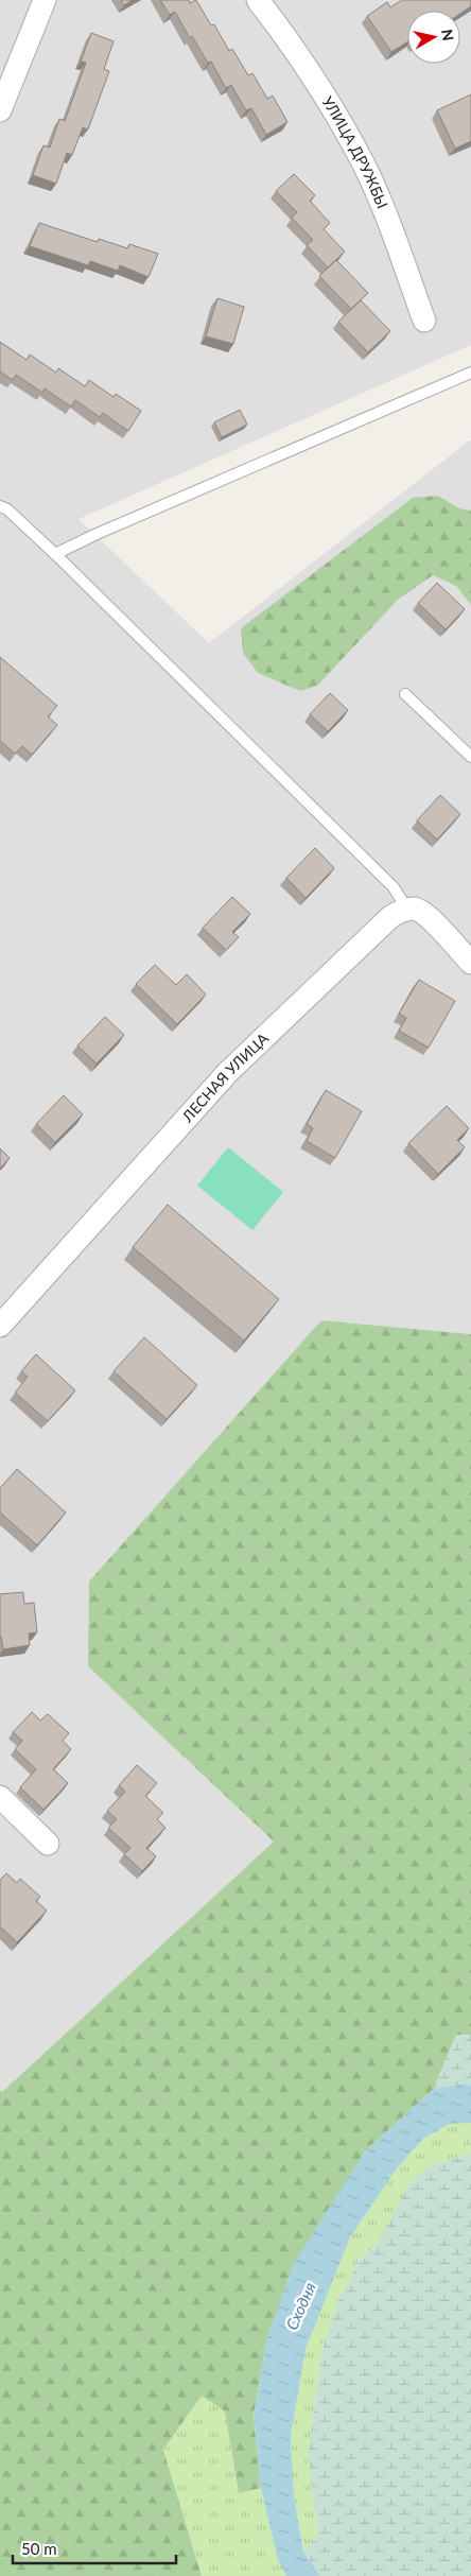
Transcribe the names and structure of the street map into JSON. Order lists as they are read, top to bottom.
{
  "streets": {
    "street": ["УЛИЦА ДРУЖБЫ", "ЛЕСНАЯ УЛИЦА"]
  },
  "water": ["Сходня"],
  "scale_bar": "50 m",
  "north": "right"
}
